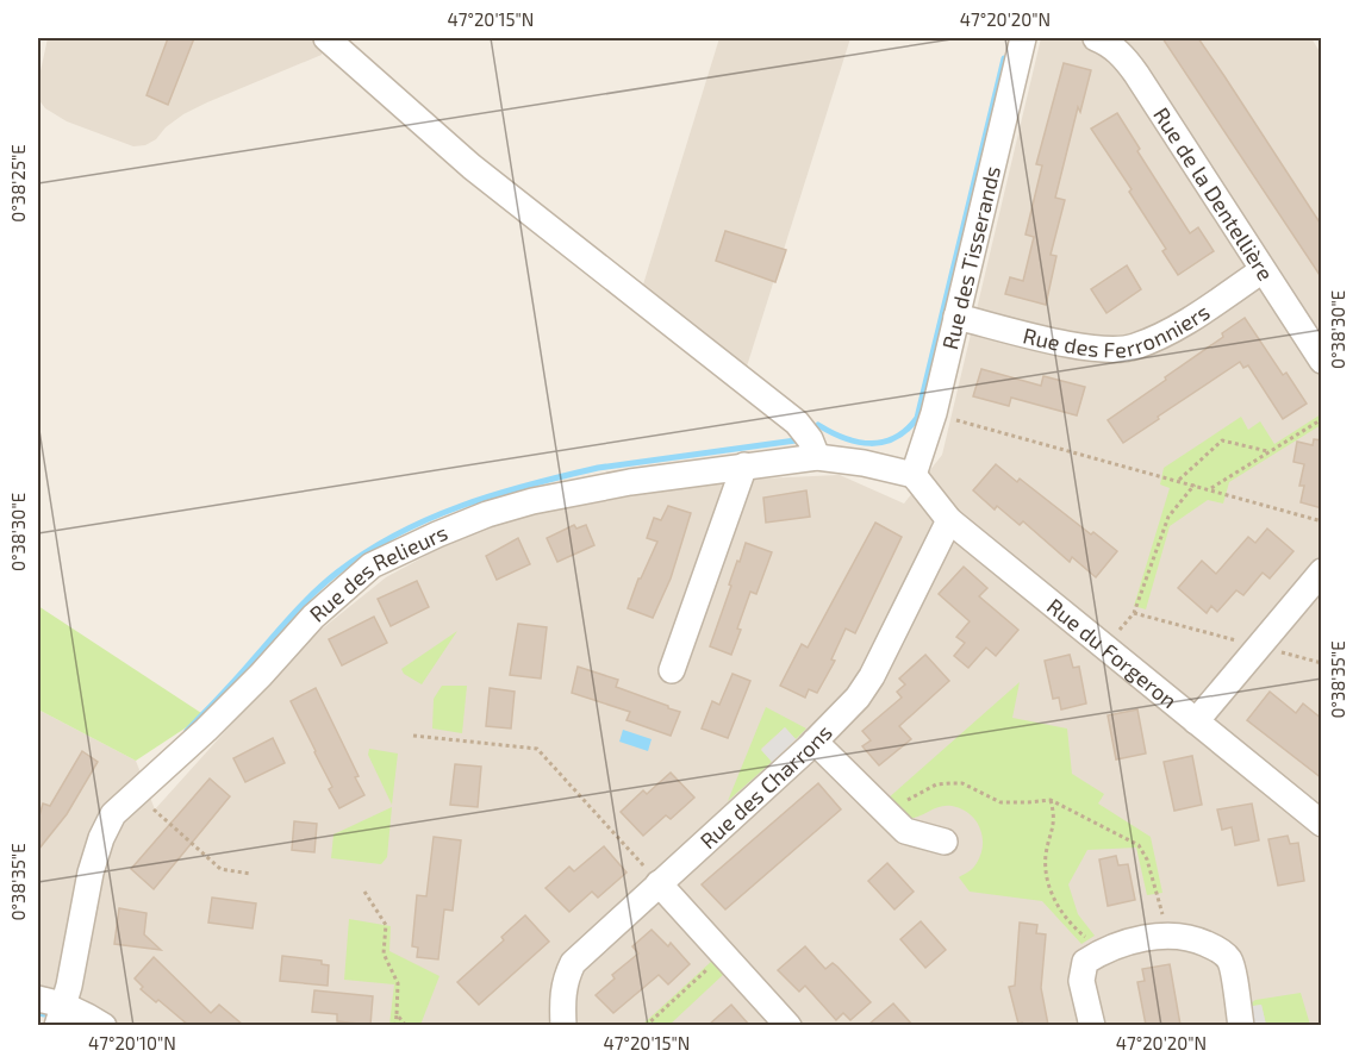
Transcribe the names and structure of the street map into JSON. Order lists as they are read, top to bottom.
{
  "streets": {
    "street": [
      "Rue de la Dentellière",
      "Rue des Tisserands",
      "Rue des Ferronniers",
      "Rue des Relieurs",
      "Rue du Forgeron",
      "Rue des Charrons"
    ]
  },
  "crossings": [
    ["Rue de la Dentellière", "Rue des Ferronniers"],
    ["Rue des Tisserands", "Rue des Ferronniers"],
    ["Rue des Tisserands", "Rue des Relieurs"],
    ["Rue des Tisserands", "Rue du Forgeron"],
    ["Rue des Relieurs", "Rue du Forgeron"],
    ["Rue du Forgeron", "Rue des Charrons"]
  ],
  "coordinates": [
    "47°20'15\"N",
    "47°20'20\"N",
    "0°38'25\"E",
    "0°38'30\"E",
    "0°38'35\"E",
    "47°20'10\"N"
  ]
}
